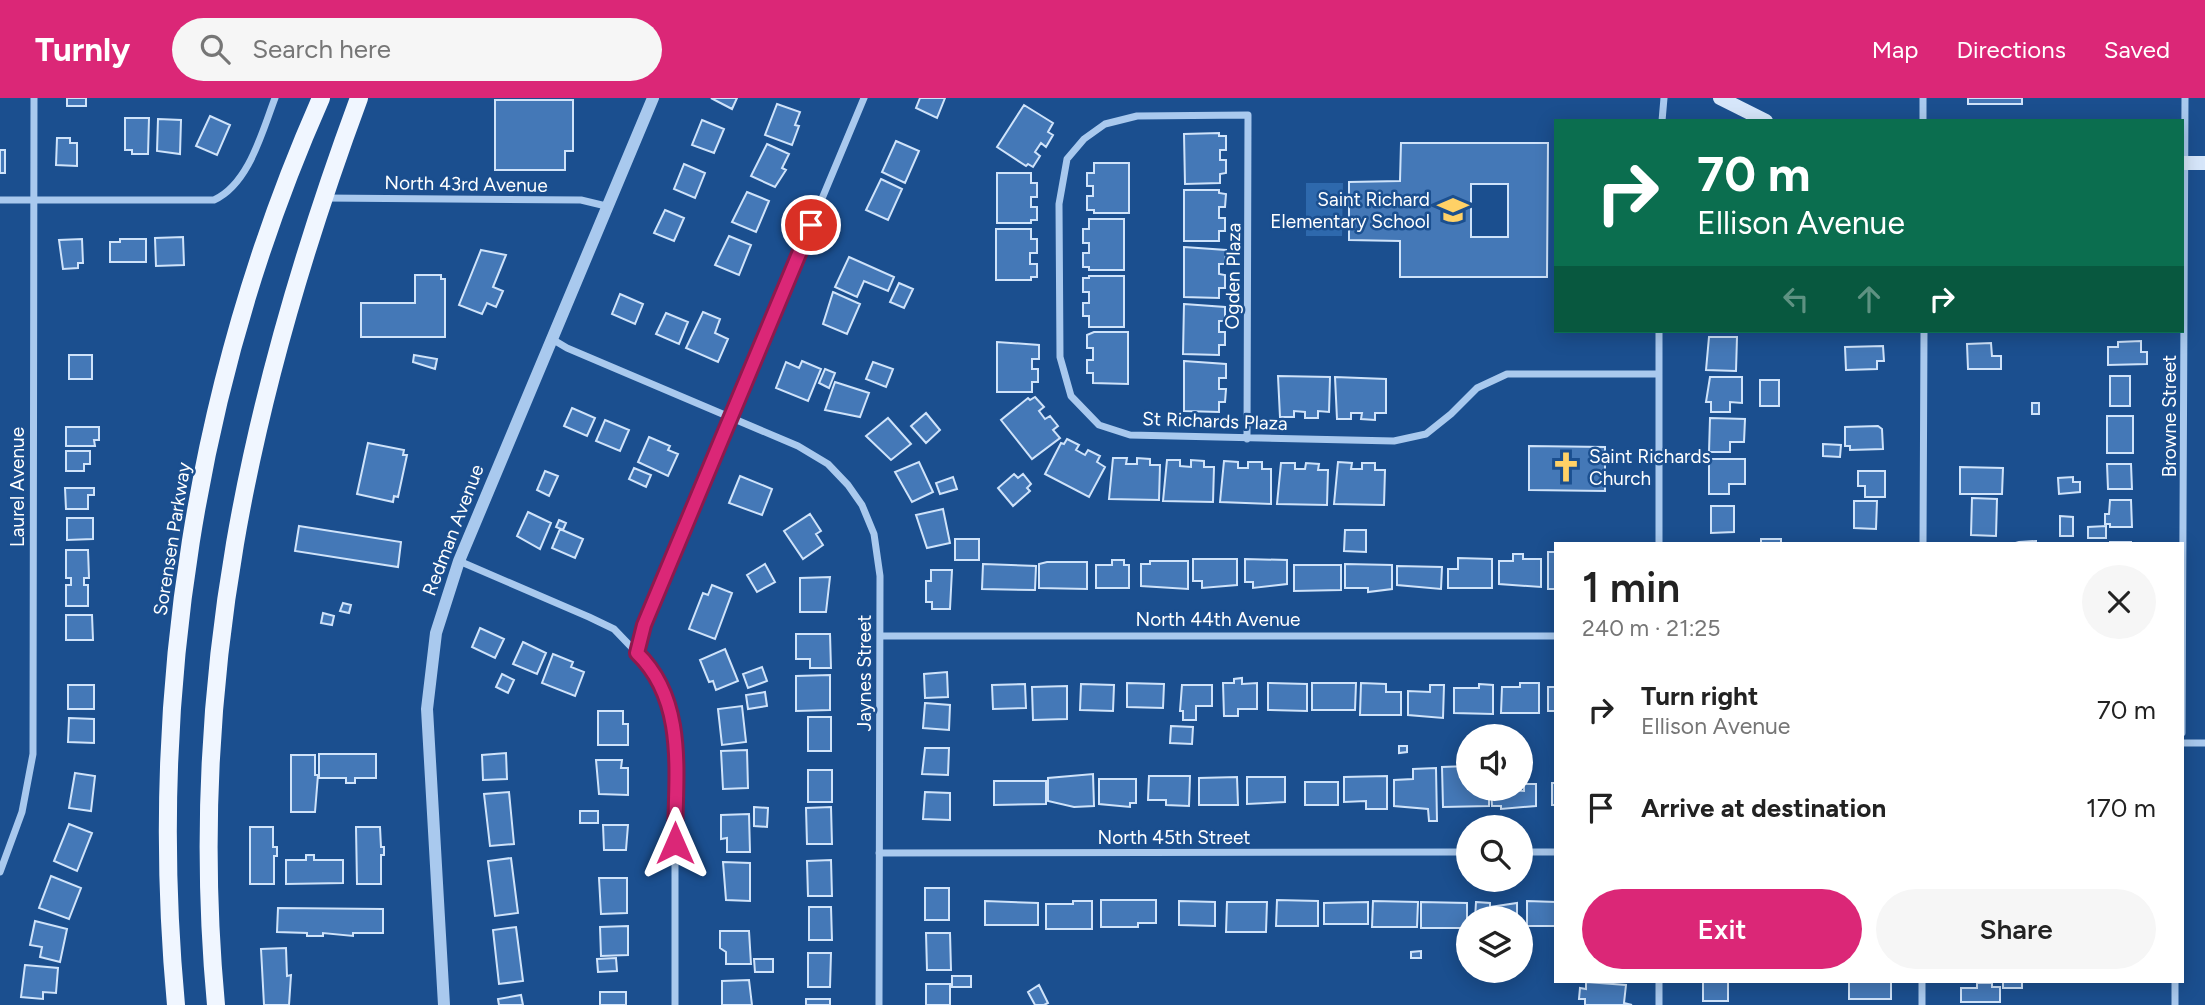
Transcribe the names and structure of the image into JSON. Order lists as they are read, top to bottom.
{
  "streets": {
    "main road": ["Sorensen Parkway"],
    "street": [
      "North 43rd Avenue",
      "Ogden Plaza",
      "Browne Street",
      "St Richards Plaza",
      "Laurel Avenue",
      "Redman Avenue",
      "North 44th Avenue",
      "Jaynes Street",
      "North 45th Street"
    ]
  },
  "crossings": [
    ["North 43rd Avenue", "Redman Avenue"],
    ["Ogden Plaza", "St Richards Plaza"],
    ["Redman Avenue", "Jaynes Street"],
    ["North 44th Avenue", "Jaynes Street"],
    ["Jaynes Street", "North 45th Street"]
  ],
  "places": {
    "school or university": ["Saint Richard Elementary School"],
    "church": ["Saint Richards Church"]
  },
  "page": {
    "header": "Turnly",
    "search": "Search here",
    "nav": ["Map", "Directions", "Saved"],
    "turn": ["70 m", "Ellison Avenue"],
    "heading": ["1 min", "240 m · 21:25"],
    "list": [
      {
        "name": "Turn right",
        "note": "Ellison Avenue",
        "value": "70 m"
      },
      {
        "name": "Arrive at destination",
        "value": "170 m"
      }
    ],
    "buttons": ["Exit", "Share"]
  }
}
